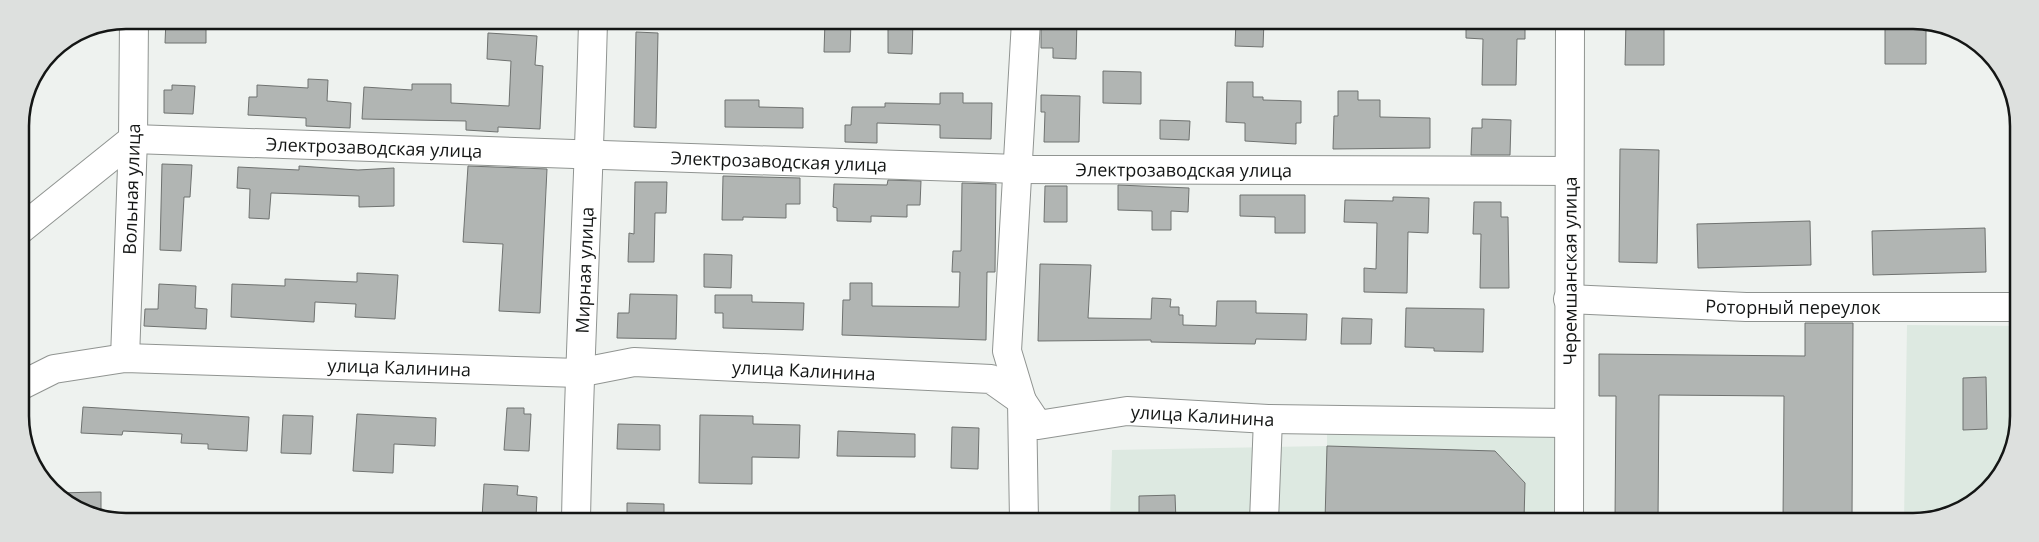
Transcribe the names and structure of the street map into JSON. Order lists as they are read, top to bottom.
{
  "streets": {
    "street": [
      "Электрозаводская улица",
      "Вольная улица",
      "Мирная улица",
      "Черемшанская улица",
      "Роторный переулок",
      "улица Калинина"
    ]
  },
  "crossings": [
    ["Электрозаводская улица", "Вольная улица"],
    ["Электрозаводская улица", "Мирная улица"],
    ["Электрозаводская улица", "Черемшанская улица"],
    ["Вольная улица", "улица Калинина"],
    ["Мирная улица", "улица Калинина"],
    ["Черемшанская улица", "Роторный переулок"],
    ["Черемшанская улица", "улица Калинина"]
  ]
}
